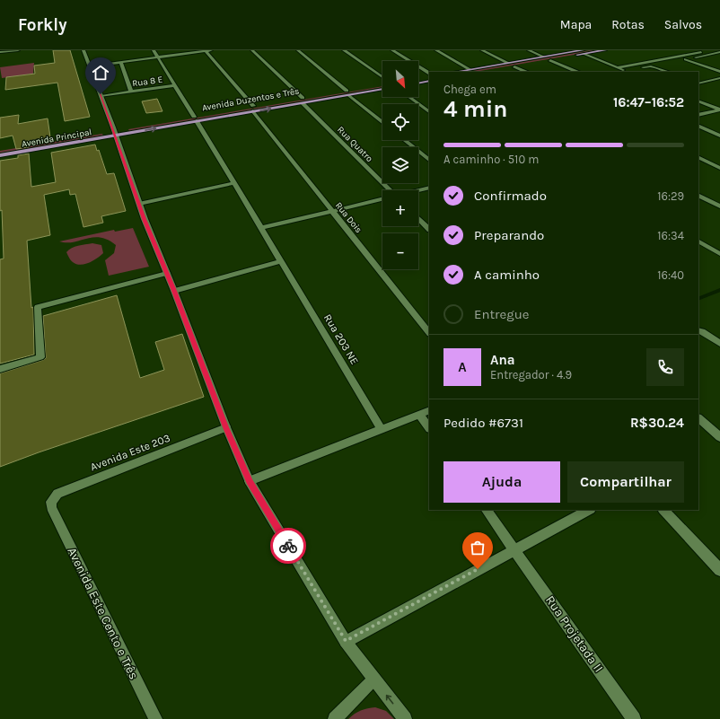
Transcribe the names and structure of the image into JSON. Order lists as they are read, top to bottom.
{
  "streets": {
    "main road": ["Avenida Duzentos e Três", "Avenida Principal"],
    "street": [
      "Rua 8 E",
      "Rua Quatro",
      "Rua Dois",
      "Rua 203 NE",
      "Avenida Este 203",
      "Avenida Este Cento e Três",
      "Rua Projetada II"
    ]
  },
  "crossings": [
    ["Rua 8 E", "Rua 203 NE"],
    ["Avenida Duzentos e Três", "Avenida Principal"],
    ["Avenida Duzentos e Três", "Rua Quatro"],
    ["Avenida Duzentos e Três", "Rua Dois"],
    ["Avenida Duzentos e Três", "Rua 203 NE"],
    ["Avenida Este 203", "Avenida Este Cento e Três"]
  ],
  "north": "bottom right",
  "page": {
    "header": "Forkly",
    "nav": ["Mapa", "Rotas", "Salvos"],
    "map_buttons": ["+", "−"],
    "heading": ["4 min", "Chega em", "16:47–16:52"],
    "panel": [
      "Ana",
      "Entregador · 4.9",
      "Pedido #6731",
      "R$30.24"
    ],
    "bar": "A caminho · 510 m",
    "list": [
      ["Confirmado", "16:29"],
      ["Preparando", "16:34"],
      ["A caminho", "16:40"],
      "Entregue"
    ],
    "round": "A",
    "buttons": ["Ajuda", "Compartilhar"]
  }
}
